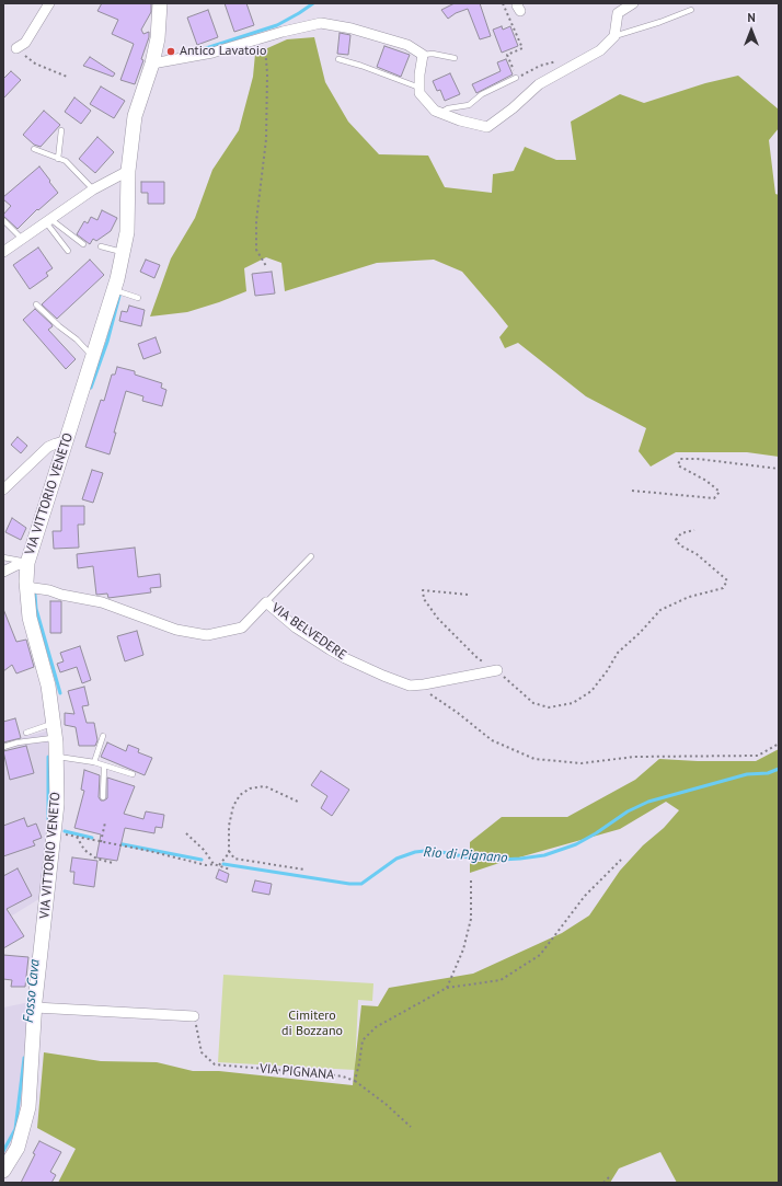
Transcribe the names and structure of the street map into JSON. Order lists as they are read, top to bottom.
{
  "streets": {
    "street": ["VIA VITTORIO VENETO", "VIA BELVEDERE"],
    "path": ["VIA PIGNANA"]
  },
  "crossings": [
    ["VIA VITTORIO VENETO", "VIA BELVEDERE"]
  ],
  "water": ["Rio di Pignano", "Fosso Cava"],
  "parks": ["Cimitero di Bozzano"],
  "places": ["Antico Lavatoio"],
  "north": "top"
}
